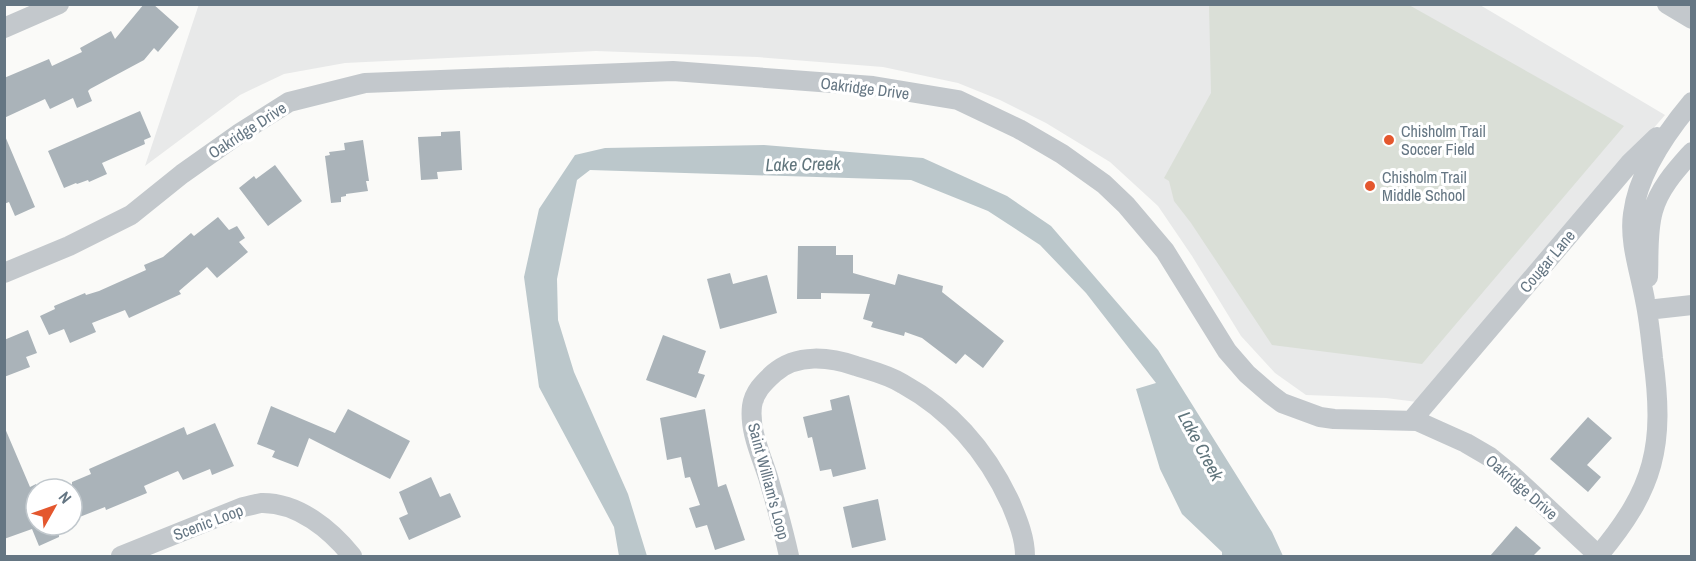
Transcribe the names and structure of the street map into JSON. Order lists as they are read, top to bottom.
{
  "streets": {
    "street": [
      "Oakridge Drive",
      "Cougar Lane",
      "Saint William's Loop",
      "Scenic Loop"
    ]
  },
  "crossings": [
    ["Oakridge Drive", "Cougar Lane"]
  ],
  "water": ["Lake Creek"],
  "places": ["Chisholm Trail Soccer Field", "Chisholm Trail Middle School"],
  "north": "top right"
}
